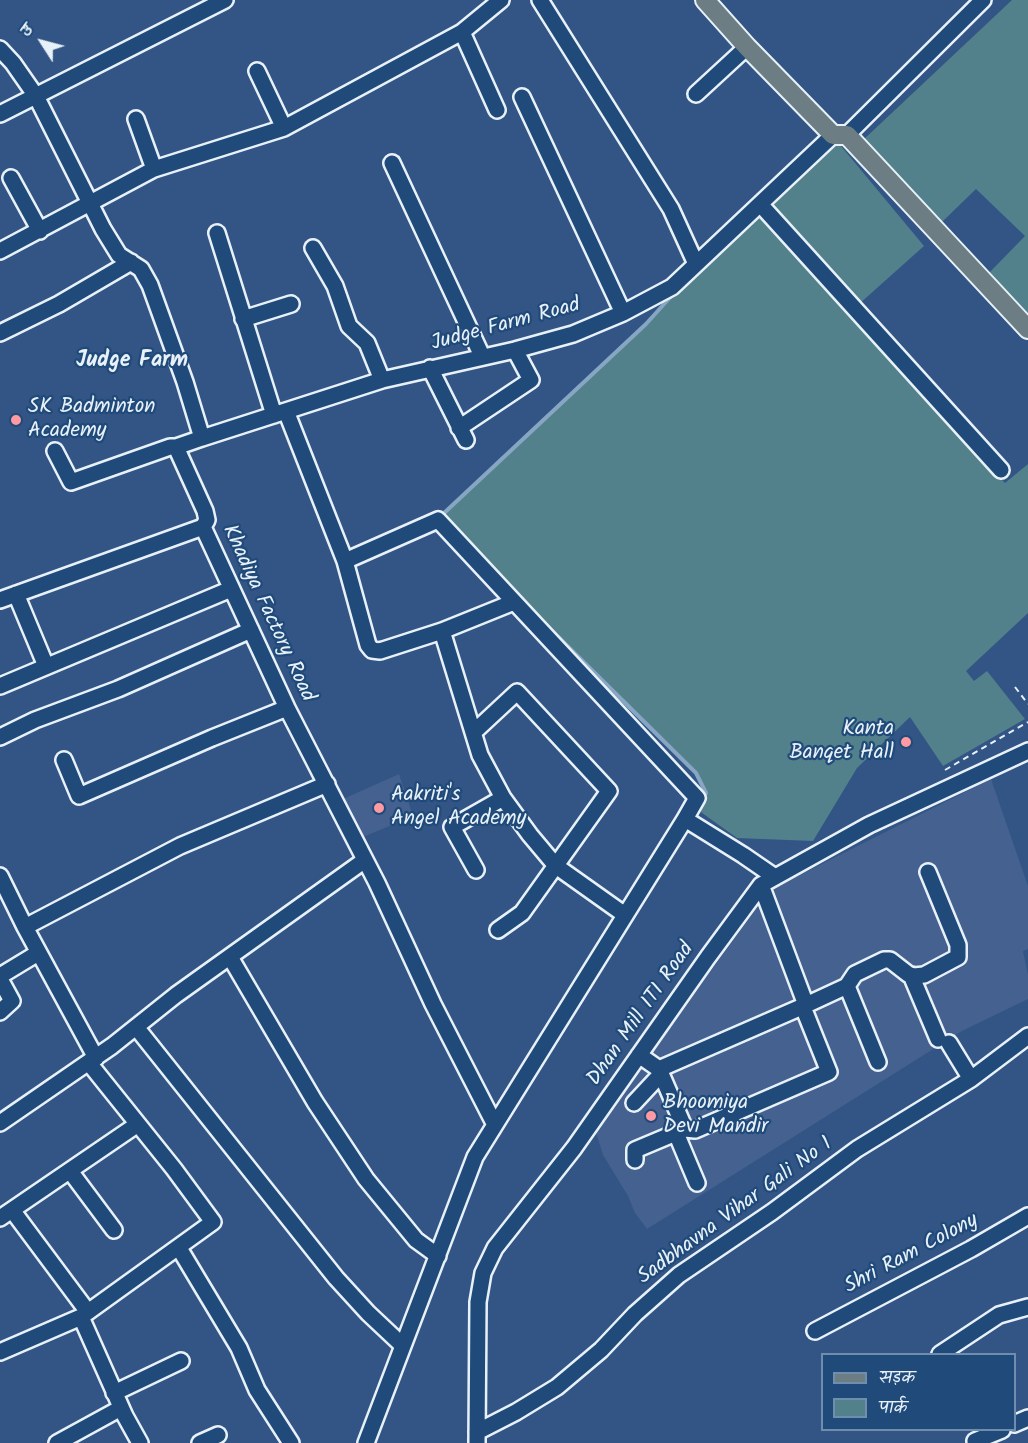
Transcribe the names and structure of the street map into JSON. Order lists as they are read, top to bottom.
{
  "streets": {
    "street": [
      "Judge Farm Road",
      "Khadiya Factory Road",
      "Dhan Mill ITI Road",
      "Sadbhavna Vihar Gali No 1",
      "Shri Ram Colony"
    ]
  },
  "crossings": [
    ["Dhan Mill ITI Road", "Sadbhavna Vihar Gali No 1"]
  ],
  "districts": ["Judge Farm"],
  "places": [
    "SK Badminton Academy",
    "Kanta Banqet Hall",
    "Aakriti's Angel Academy",
    "Bhoomiya Devi Mandir"
  ],
  "legend": ["सड़क", "पार्क"],
  "north": "top left"
}
